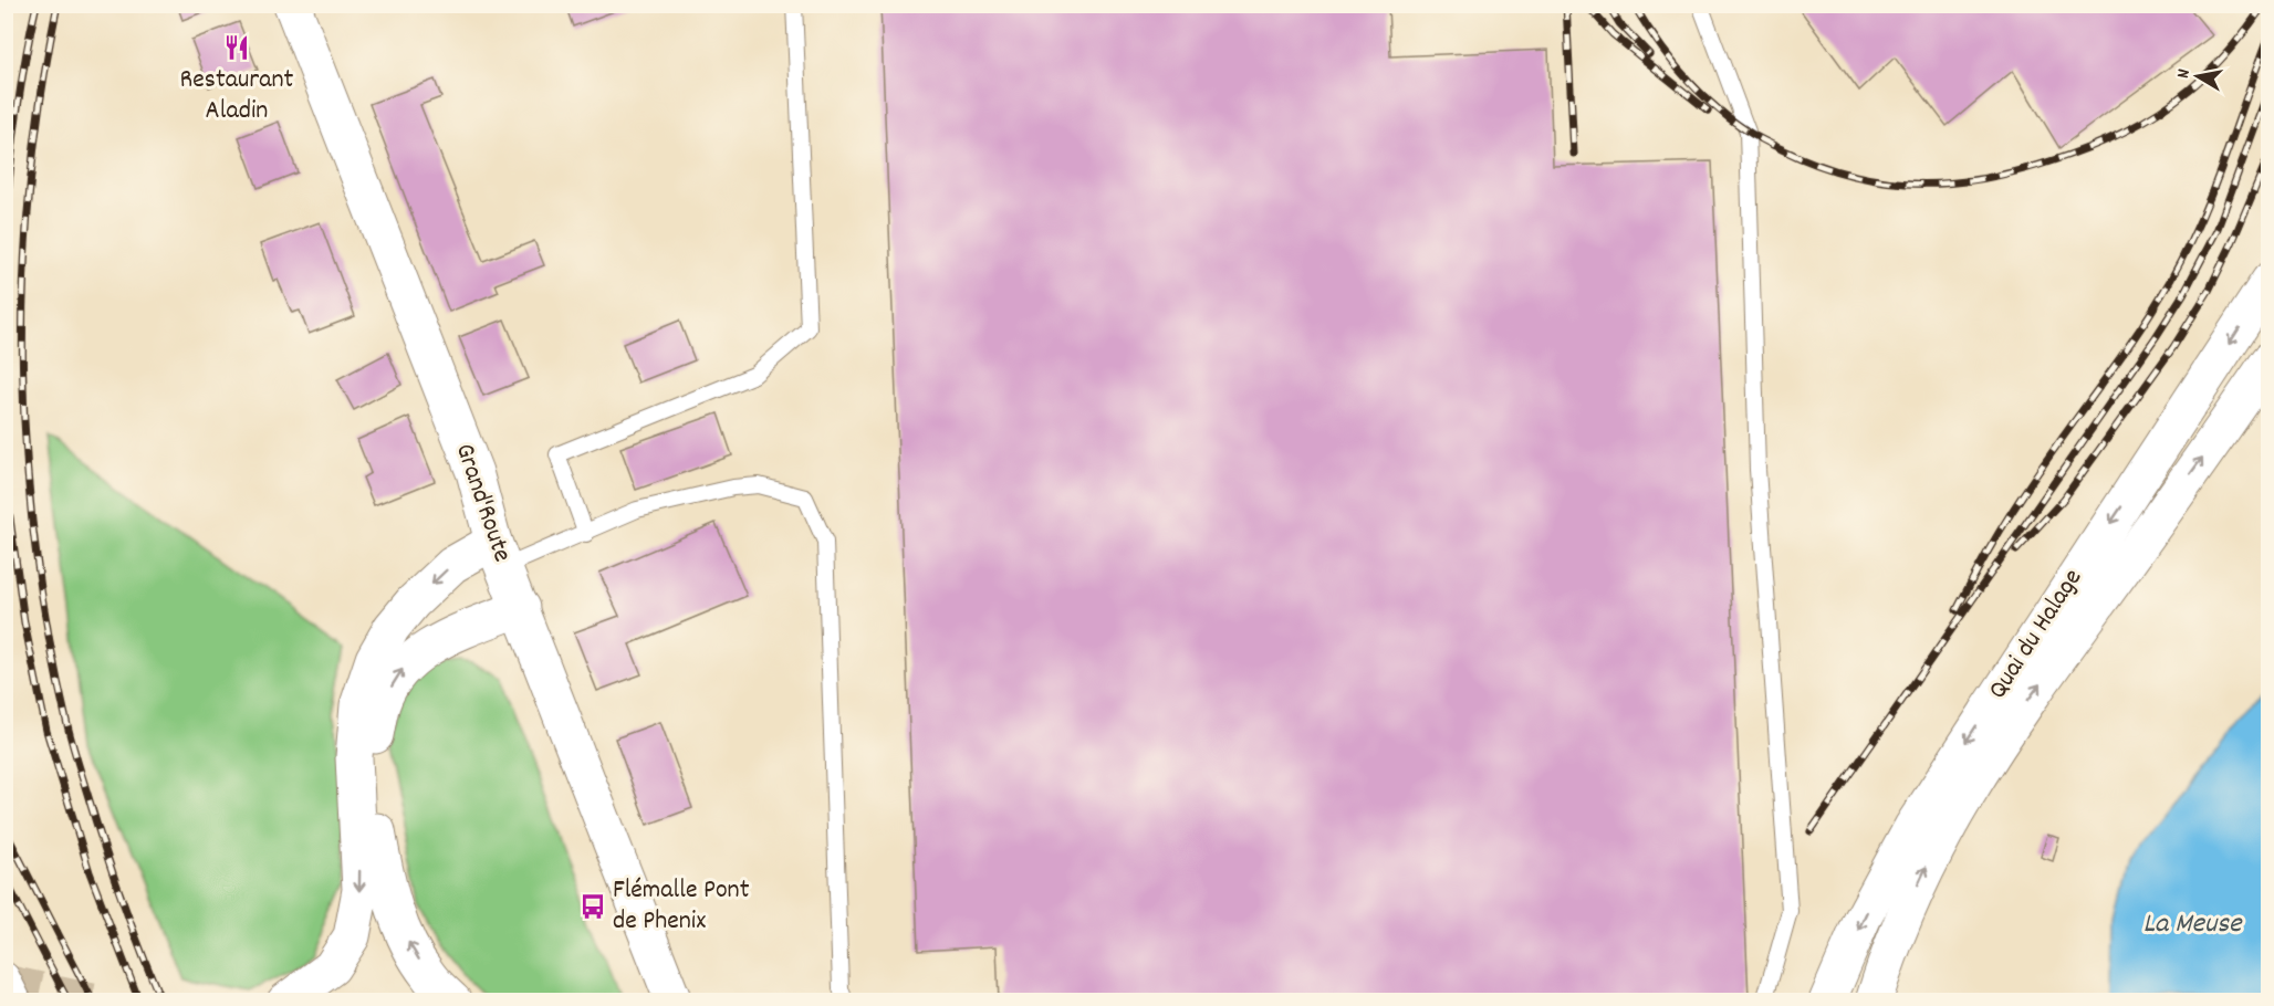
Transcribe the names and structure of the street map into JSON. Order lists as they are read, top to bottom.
{
  "streets": {
    "main road": ["Grand'Route", "Quai du Halage"]
  },
  "water": ["La Meuse"],
  "places": {
    "restaurant": ["Restaurant Aladin"],
    "bus stop": ["Flémalle Pont de Phenix"]
  },
  "north": "left"
}
